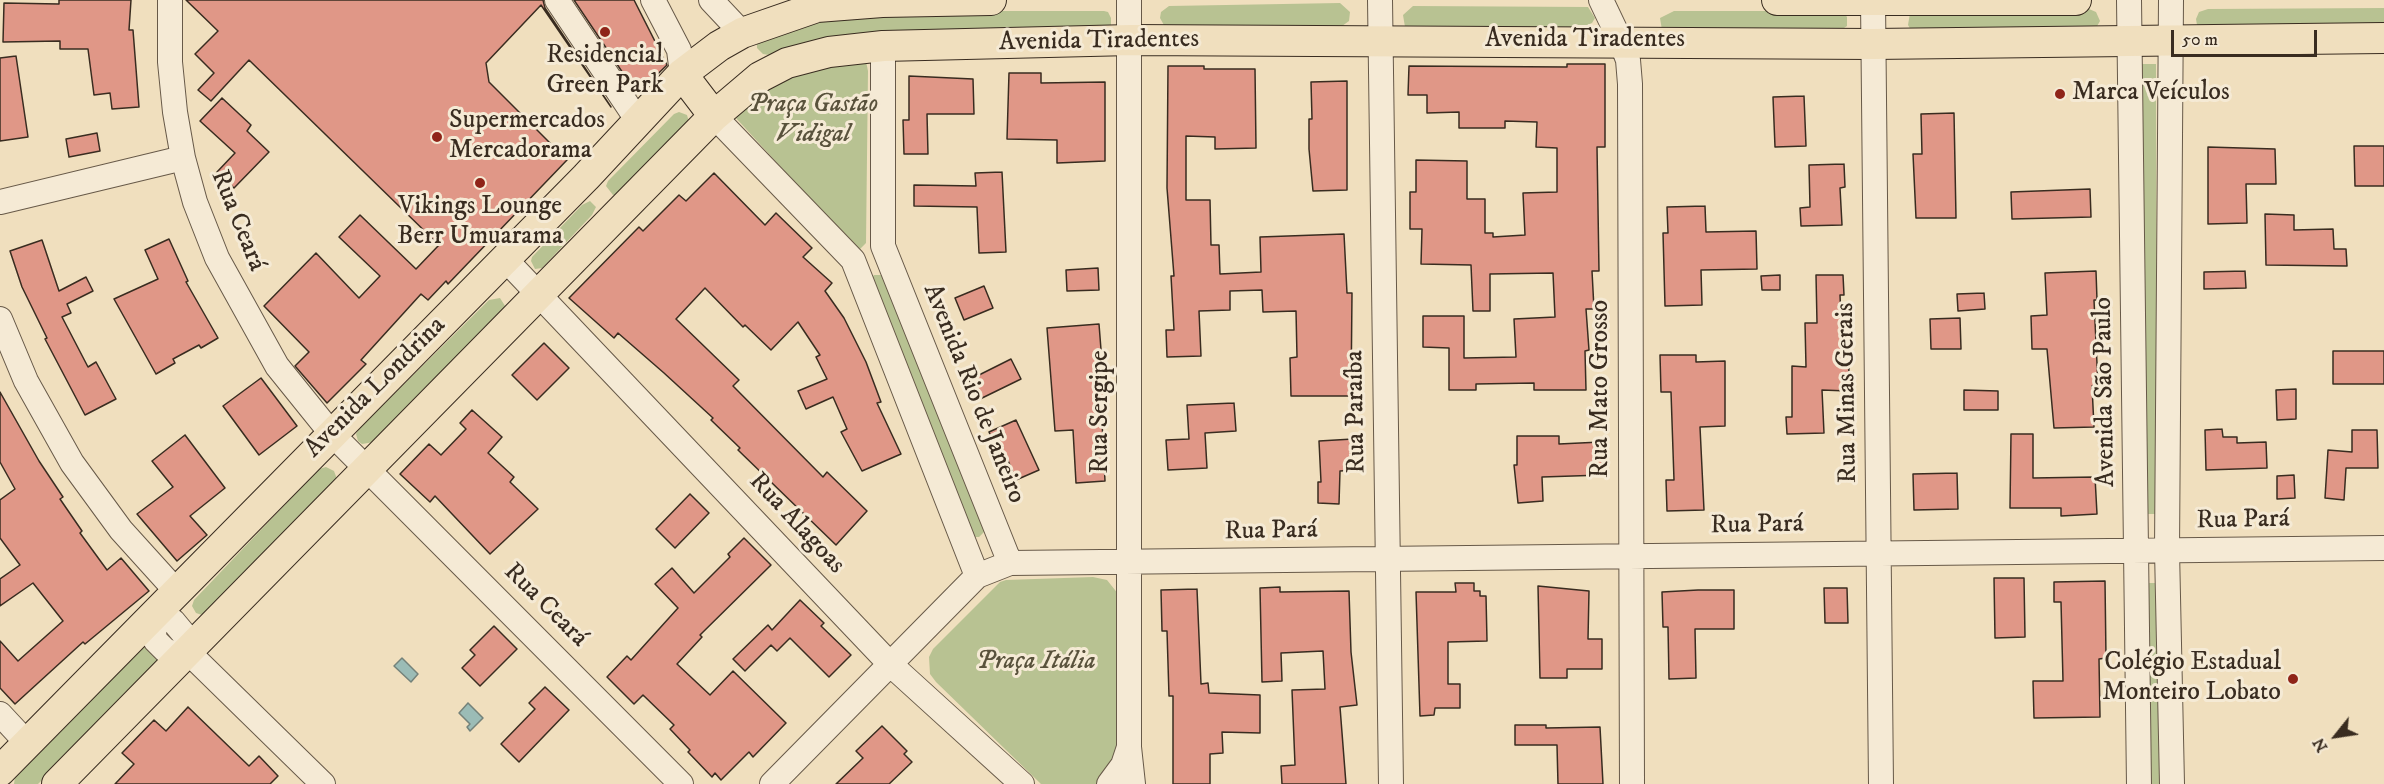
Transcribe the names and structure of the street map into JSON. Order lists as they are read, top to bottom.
{
  "streets": {
    "main road": ["Avenida Tiradentes", "Avenida Londrina"],
    "street": [
      "Rua Ceará",
      "Rua Mato Grosso",
      "Avenida São Paulo",
      "Rua Minas Gerais",
      "Avenida Rio de Janeiro",
      "Rua Sergipe",
      "Rua Paraíba",
      "Rua Pará",
      "Rua Alagoas"
    ]
  },
  "crossings": [
    ["Avenida Tiradentes", "Avenida Londrina"],
    ["Avenida Tiradentes", "Rua Mato Grosso"],
    ["Avenida Tiradentes", "Avenida São Paulo"],
    ["Avenida Tiradentes", "Rua Minas Gerais"],
    ["Avenida Tiradentes", "Rua Sergipe"],
    ["Avenida Tiradentes", "Rua Paraíba"],
    ["Rua Ceará", "Avenida Londrina"],
    ["Avenida Londrina", "Rua Alagoas"],
    ["Rua Mato Grosso", "Rua Pará"],
    ["Avenida São Paulo", "Rua Pará"],
    ["Rua Minas Gerais", "Rua Pará"],
    ["Avenida Rio de Janeiro", "Rua Pará"],
    ["Rua Sergipe", "Rua Pará"],
    ["Rua Paraíba", "Rua Pará"]
  ],
  "parks": ["Praça Gastão Vidigal", "Praça Itália"],
  "places": [
    "Residencial Green Park",
    "Marca Veículos",
    "Supermercados Mercadorama",
    "Vikings Lounge Berr Umuarama",
    "Colégio Estadual Monteiro Lobato"
  ],
  "scale_bar": "50 m",
  "north": "bottom left"
}
